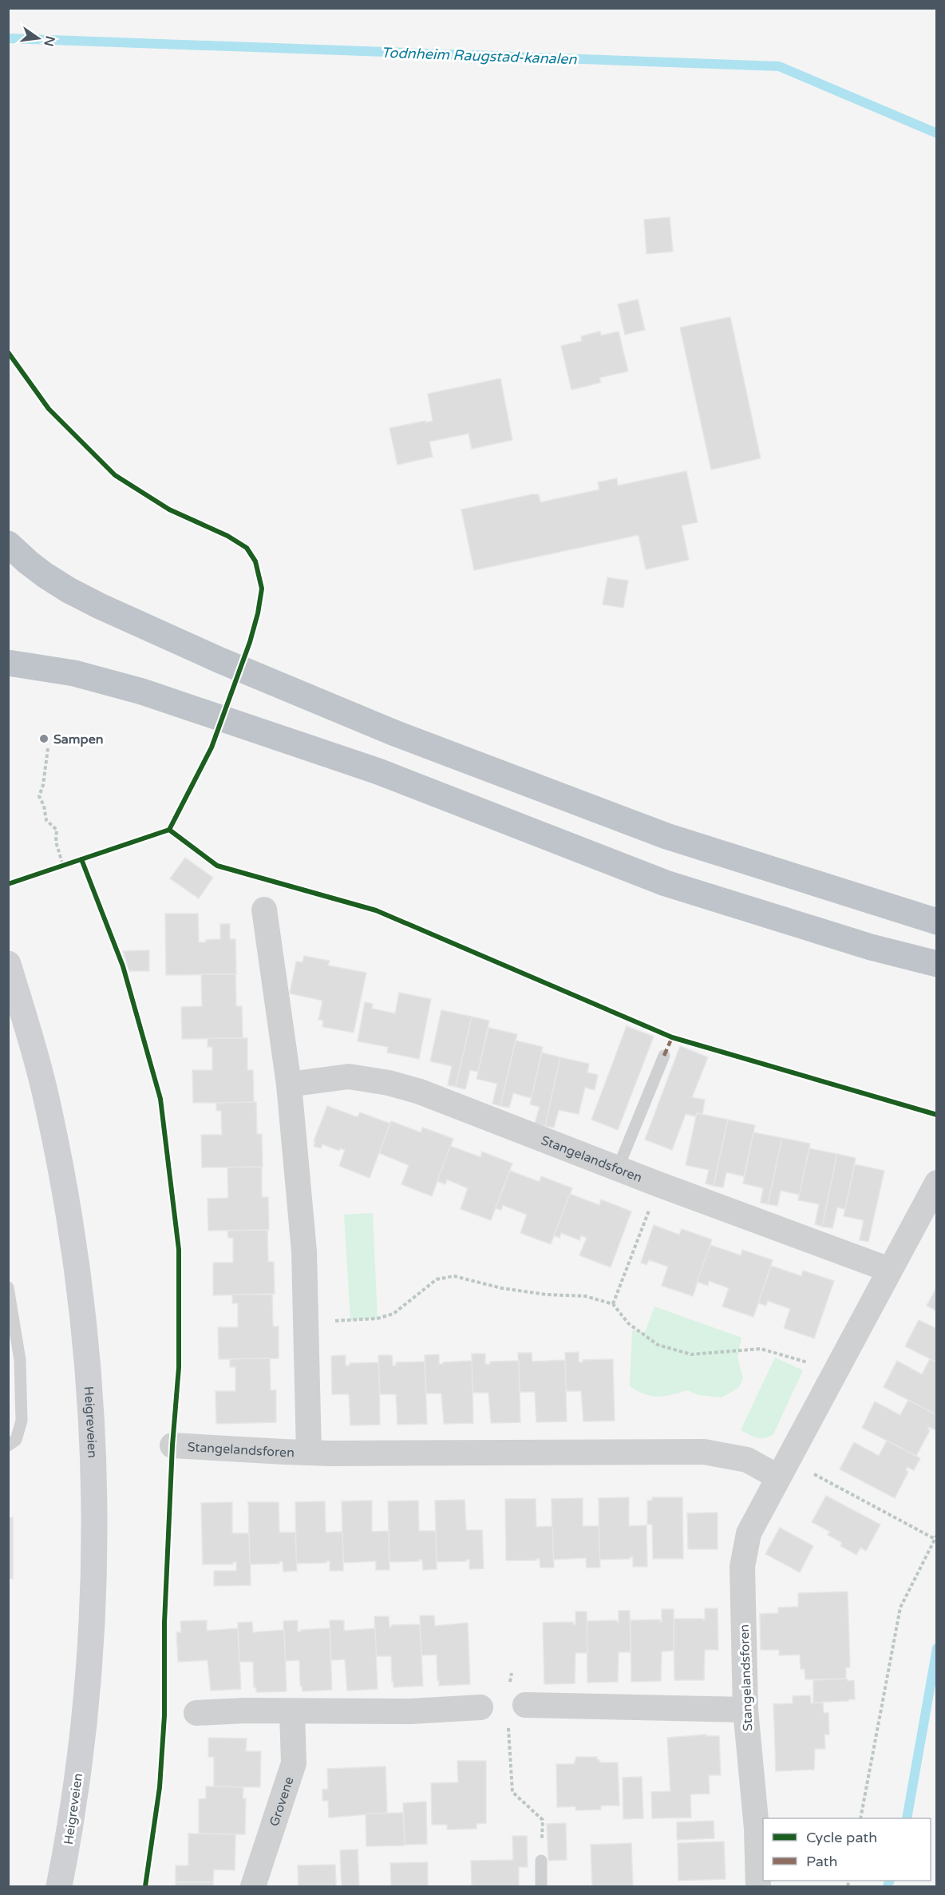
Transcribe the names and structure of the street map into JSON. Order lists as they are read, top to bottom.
{
  "streets": {
    "main road": ["Heigreveien"],
    "street": ["Stangelandsforen", "Grovene"]
  },
  "water": ["Todnheim Raugstad-kanalen"],
  "places": ["Sampen"],
  "legend": ["Cycle path", "Path"],
  "north": "right"
}
